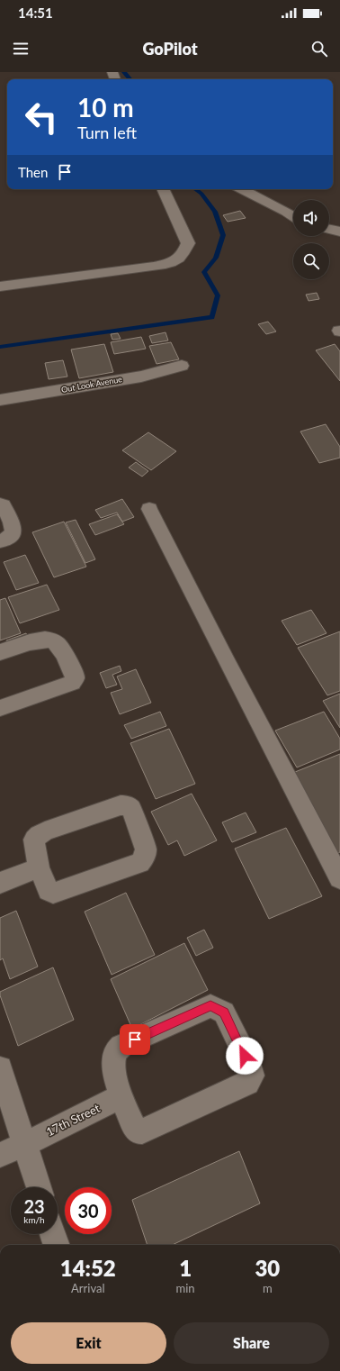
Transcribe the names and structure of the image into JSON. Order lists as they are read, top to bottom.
{
  "streets": {
    "street": ["Out Look Avenue", "17th Street"]
  },
  "page": {
    "status": "14:51",
    "header": "GoPilot",
    "turn": ["10 m", "Turn left"],
    "then": "Then",
    "speed": "23 km/h",
    "limit": "30",
    "eta": [
      "14:52",
      "Arrival",
      "1",
      "min",
      "30",
      "m"
    ],
    "buttons": ["Exit", "Share"]
  }
}
